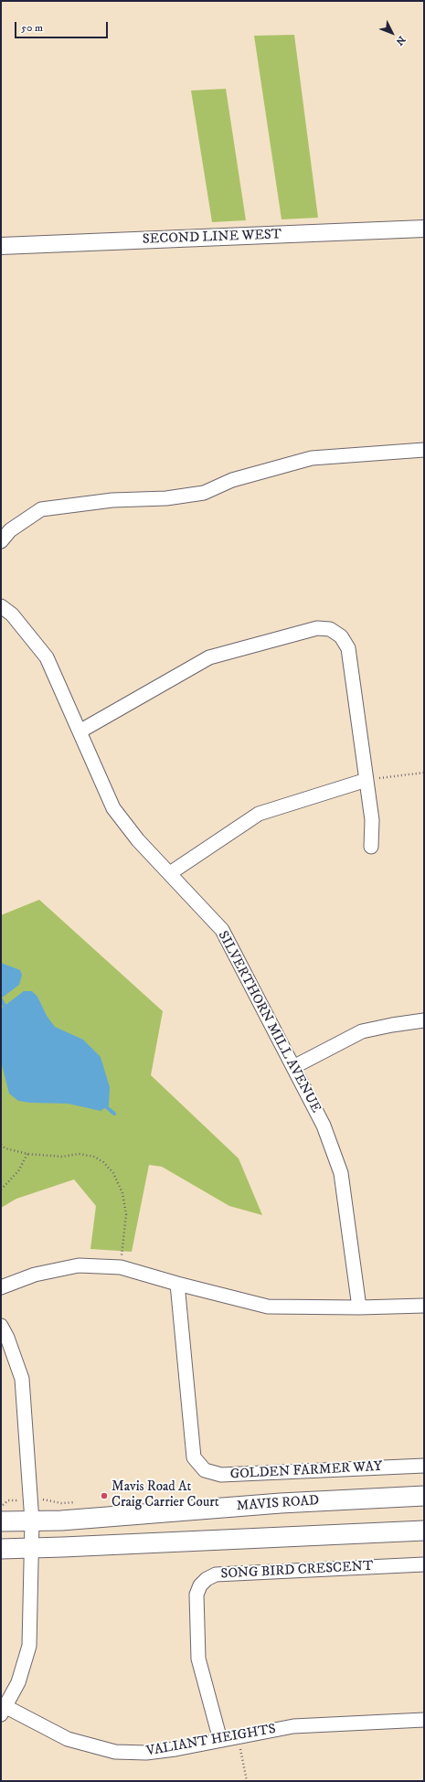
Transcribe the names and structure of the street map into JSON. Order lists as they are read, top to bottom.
{
  "streets": {
    "main road": ["MAVIS ROAD"],
    "street": [
      "SECOND LINE WEST",
      "SILVERTHORN MILL AVENUE",
      "GOLDEN FARMER WAY",
      "SONG BIRD CRESCENT",
      "VALIANT HEIGHTS"
    ]
  },
  "crossings": [
    ["SONG BIRD CRESCENT", "VALIANT HEIGHTS"]
  ],
  "places": ["Mavis Road At Craig Carrier Court"],
  "scale_bar": "50 m",
  "north": "bottom right"
}
